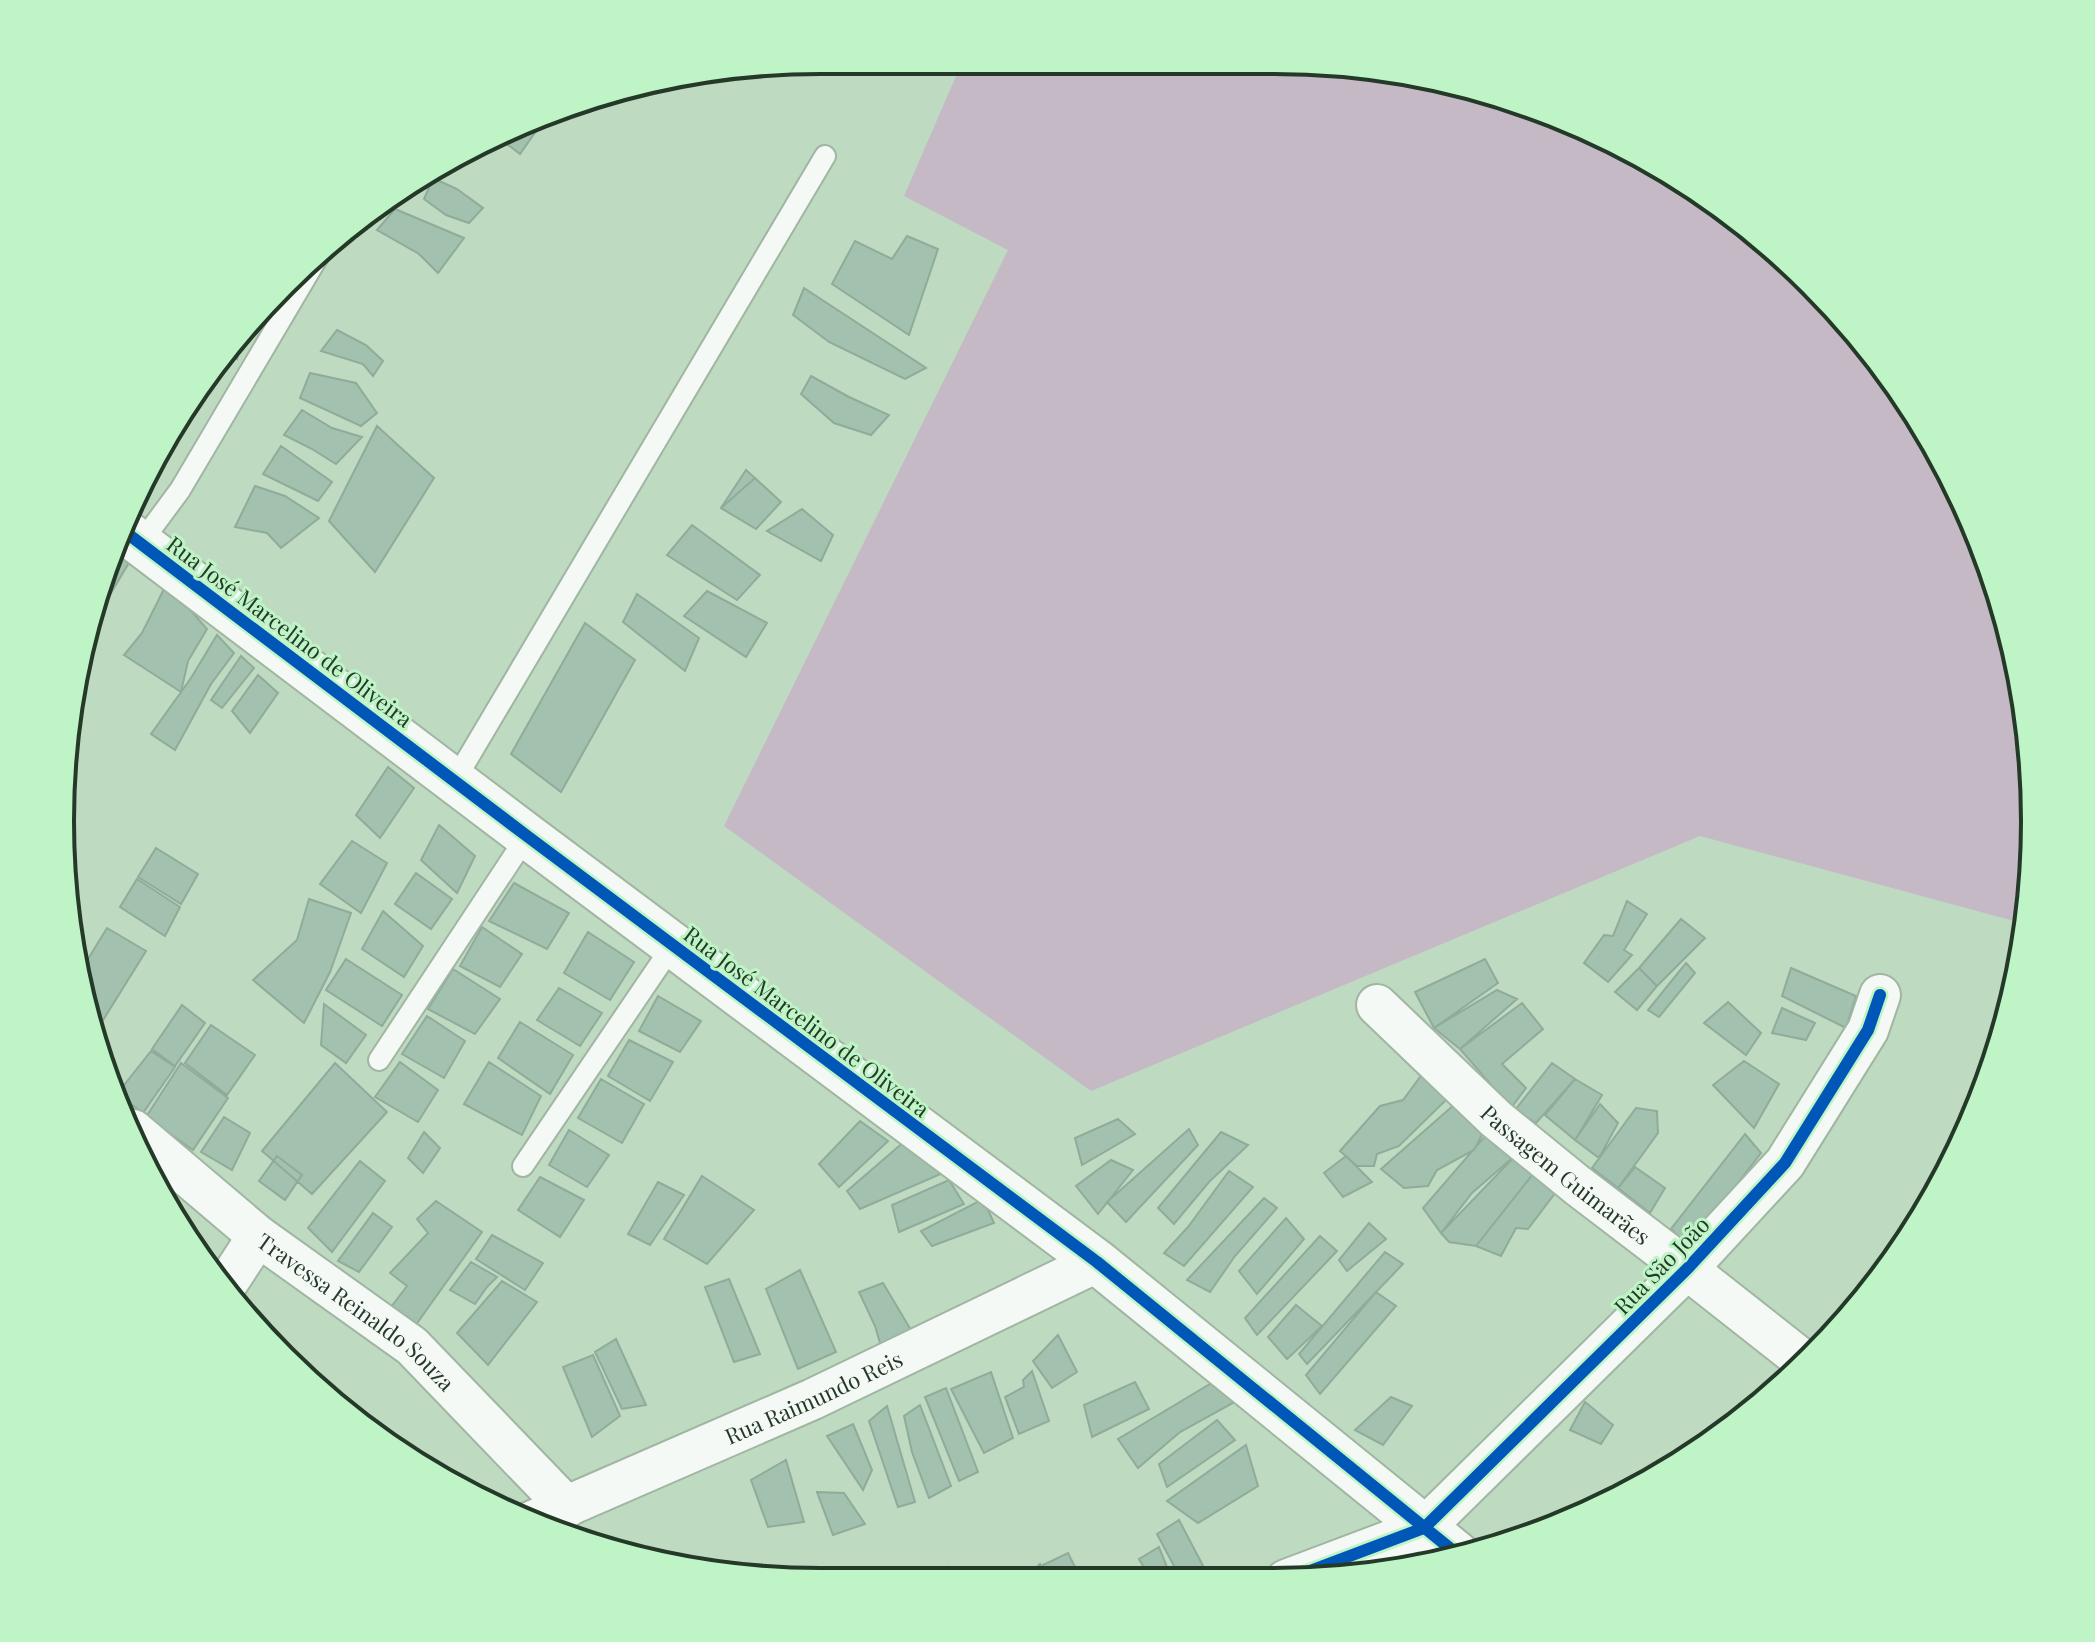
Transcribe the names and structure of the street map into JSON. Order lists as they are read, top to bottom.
{
  "streets": {
    "street": [
      "Rua José Marcelino de Oliveira",
      "Passagem Guimarães",
      "Rua São João",
      "Travessa Reinaldo Souza",
      "Rua Raimundo Reis"
    ]
  },
  "crossings": [
    ["Rua José Marcelino de Oliveira", "Rua São João"],
    ["Rua José Marcelino de Oliveira", "Rua Raimundo Reis"],
    ["Passagem Guimarães", "Rua São João"],
    ["Travessa Reinaldo Souza", "Rua Raimundo Reis"]
  ]
}
